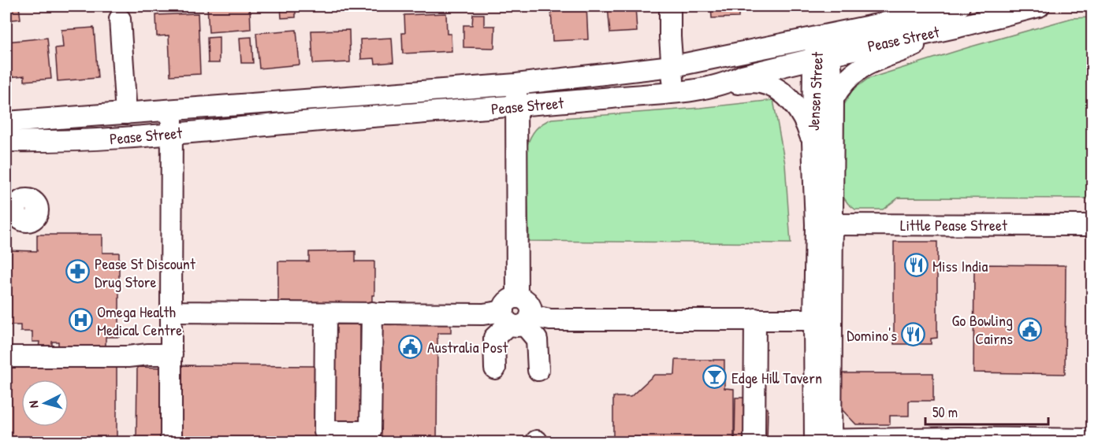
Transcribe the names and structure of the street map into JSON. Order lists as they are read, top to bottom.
{
  "streets": {
    "street": ["Pease Street", "Jensen Street", "Little Pease Street"]
  },
  "crossings": [
    ["Pease Street", "Jensen Street"],
    ["Jensen Street", "Little Pease Street"]
  ],
  "places": {
    "restaurant": ["Miss India", "Domino's"],
    "pharmacy": ["Pease St Discount Drug Store"],
    "hospital": ["Omega Health Medical Centre"],
    "public building": ["Go Bowling Cairns", "Australia Post"],
    "bar": ["Edge Hill Tavern"]
  },
  "scale_bar": "50 m",
  "north": "left"
}
